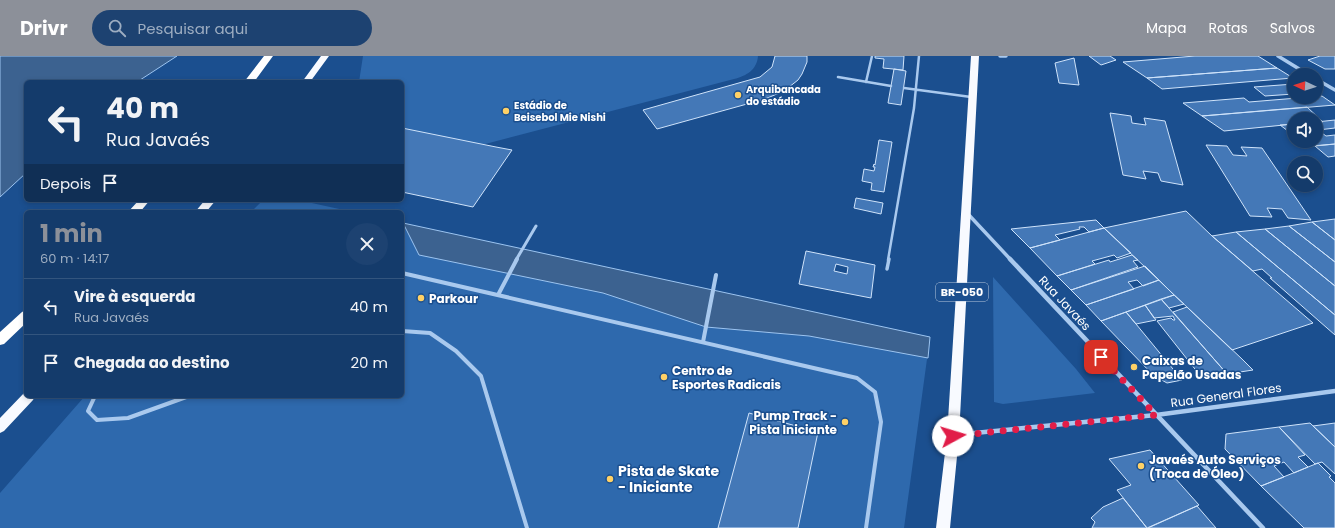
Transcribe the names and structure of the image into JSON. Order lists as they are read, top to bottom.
{
  "streets": {
    "highway": ["BR-050"],
    "street": ["Rua Javaés", "Rua General Flores"]
  },
  "crossings": [
    ["BR-050", "Rua Javaés"],
    ["BR-050", "Rua General Flores"],
    ["Rua Javaés", "Rua General Flores"]
  ],
  "places": [
    "Arquibancada do estádio",
    "Estádio de Beisebol Mie Nishi",
    "Parkour",
    "Caixas de Papelão Usadas",
    "Centro de Esportes Radicais",
    "Pump Track - Pista Iniciante",
    "Javaés Auto Serviços (Troca de Óleo)",
    "Pista de Skate - Iniciante"
  ],
  "north": "left",
  "page": {
    "header": "Drivr",
    "search": "Pesquisar aqui",
    "nav": ["Mapa", "Rotas", "Salvos"],
    "turn": ["40 m", "Rua Javaés"],
    "then": "Depois",
    "heading": ["1 min", "60 m · 14:17"],
    "list": [
      {
        "name": "Vire à esquerda",
        "note": "Rua Javaés",
        "value": "40 m"
      },
      {
        "name": "Chegada ao destino",
        "value": "20 m"
      }
    ]
  }
}
